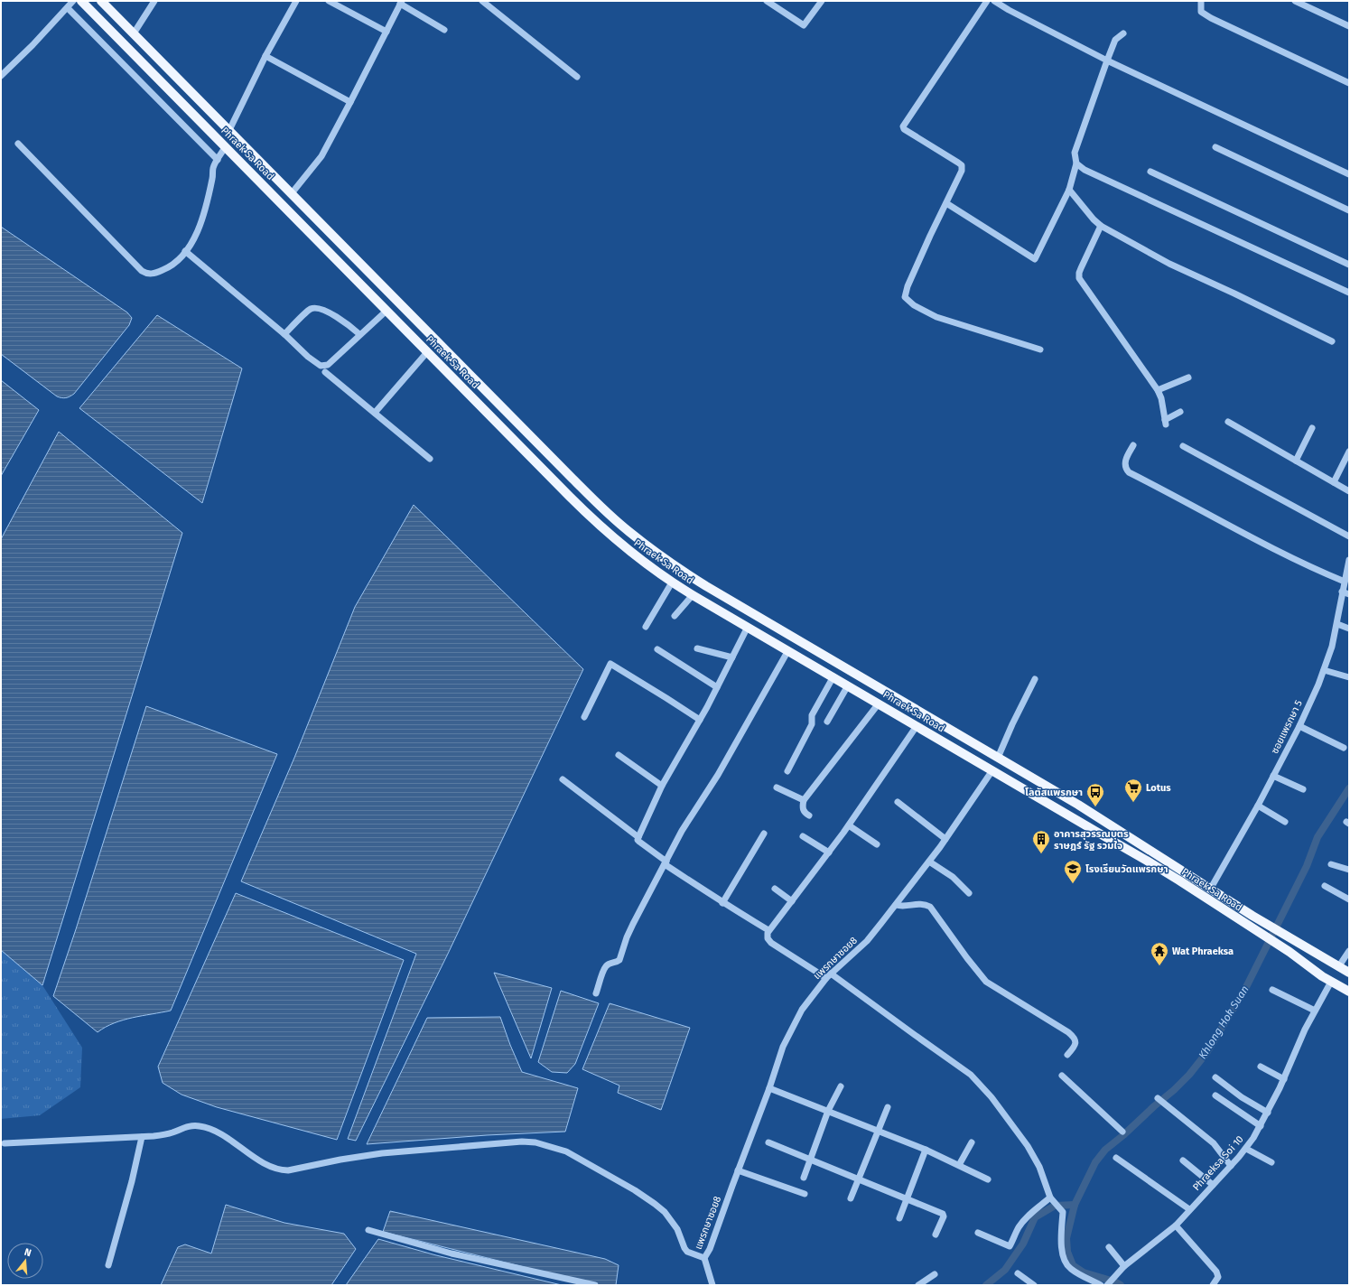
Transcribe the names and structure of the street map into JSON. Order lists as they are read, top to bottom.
{
  "streets": {
    "main road": ["Phraek Sa Road"],
    "street": ["ซอยแพรกษา 5", "แพรกษาซอย8", "Phraeksa Soi 10"]
  },
  "crossings": [
    ["Phraek Sa Road", "ซอยแพรกษา 5"],
    ["Phraek Sa Road", "แพรกษาซอย8"],
    ["Phraek Sa Road", "Phraeksa Soi 10"]
  ],
  "water": ["Khlong Hok Suan"],
  "places": {
    "supermarket": ["Lotus"],
    "bus stop": ["โลตัสแพรกษา"],
    "building": ["อาคารสุวรรณบุตร ราษฎร์ รัฐ รวมใจ"],
    "school or university": ["โรงเรียนวัดแพรกษา"],
    "temple": ["Wat Phraeksa"]
  },
  "north": "top"
}
